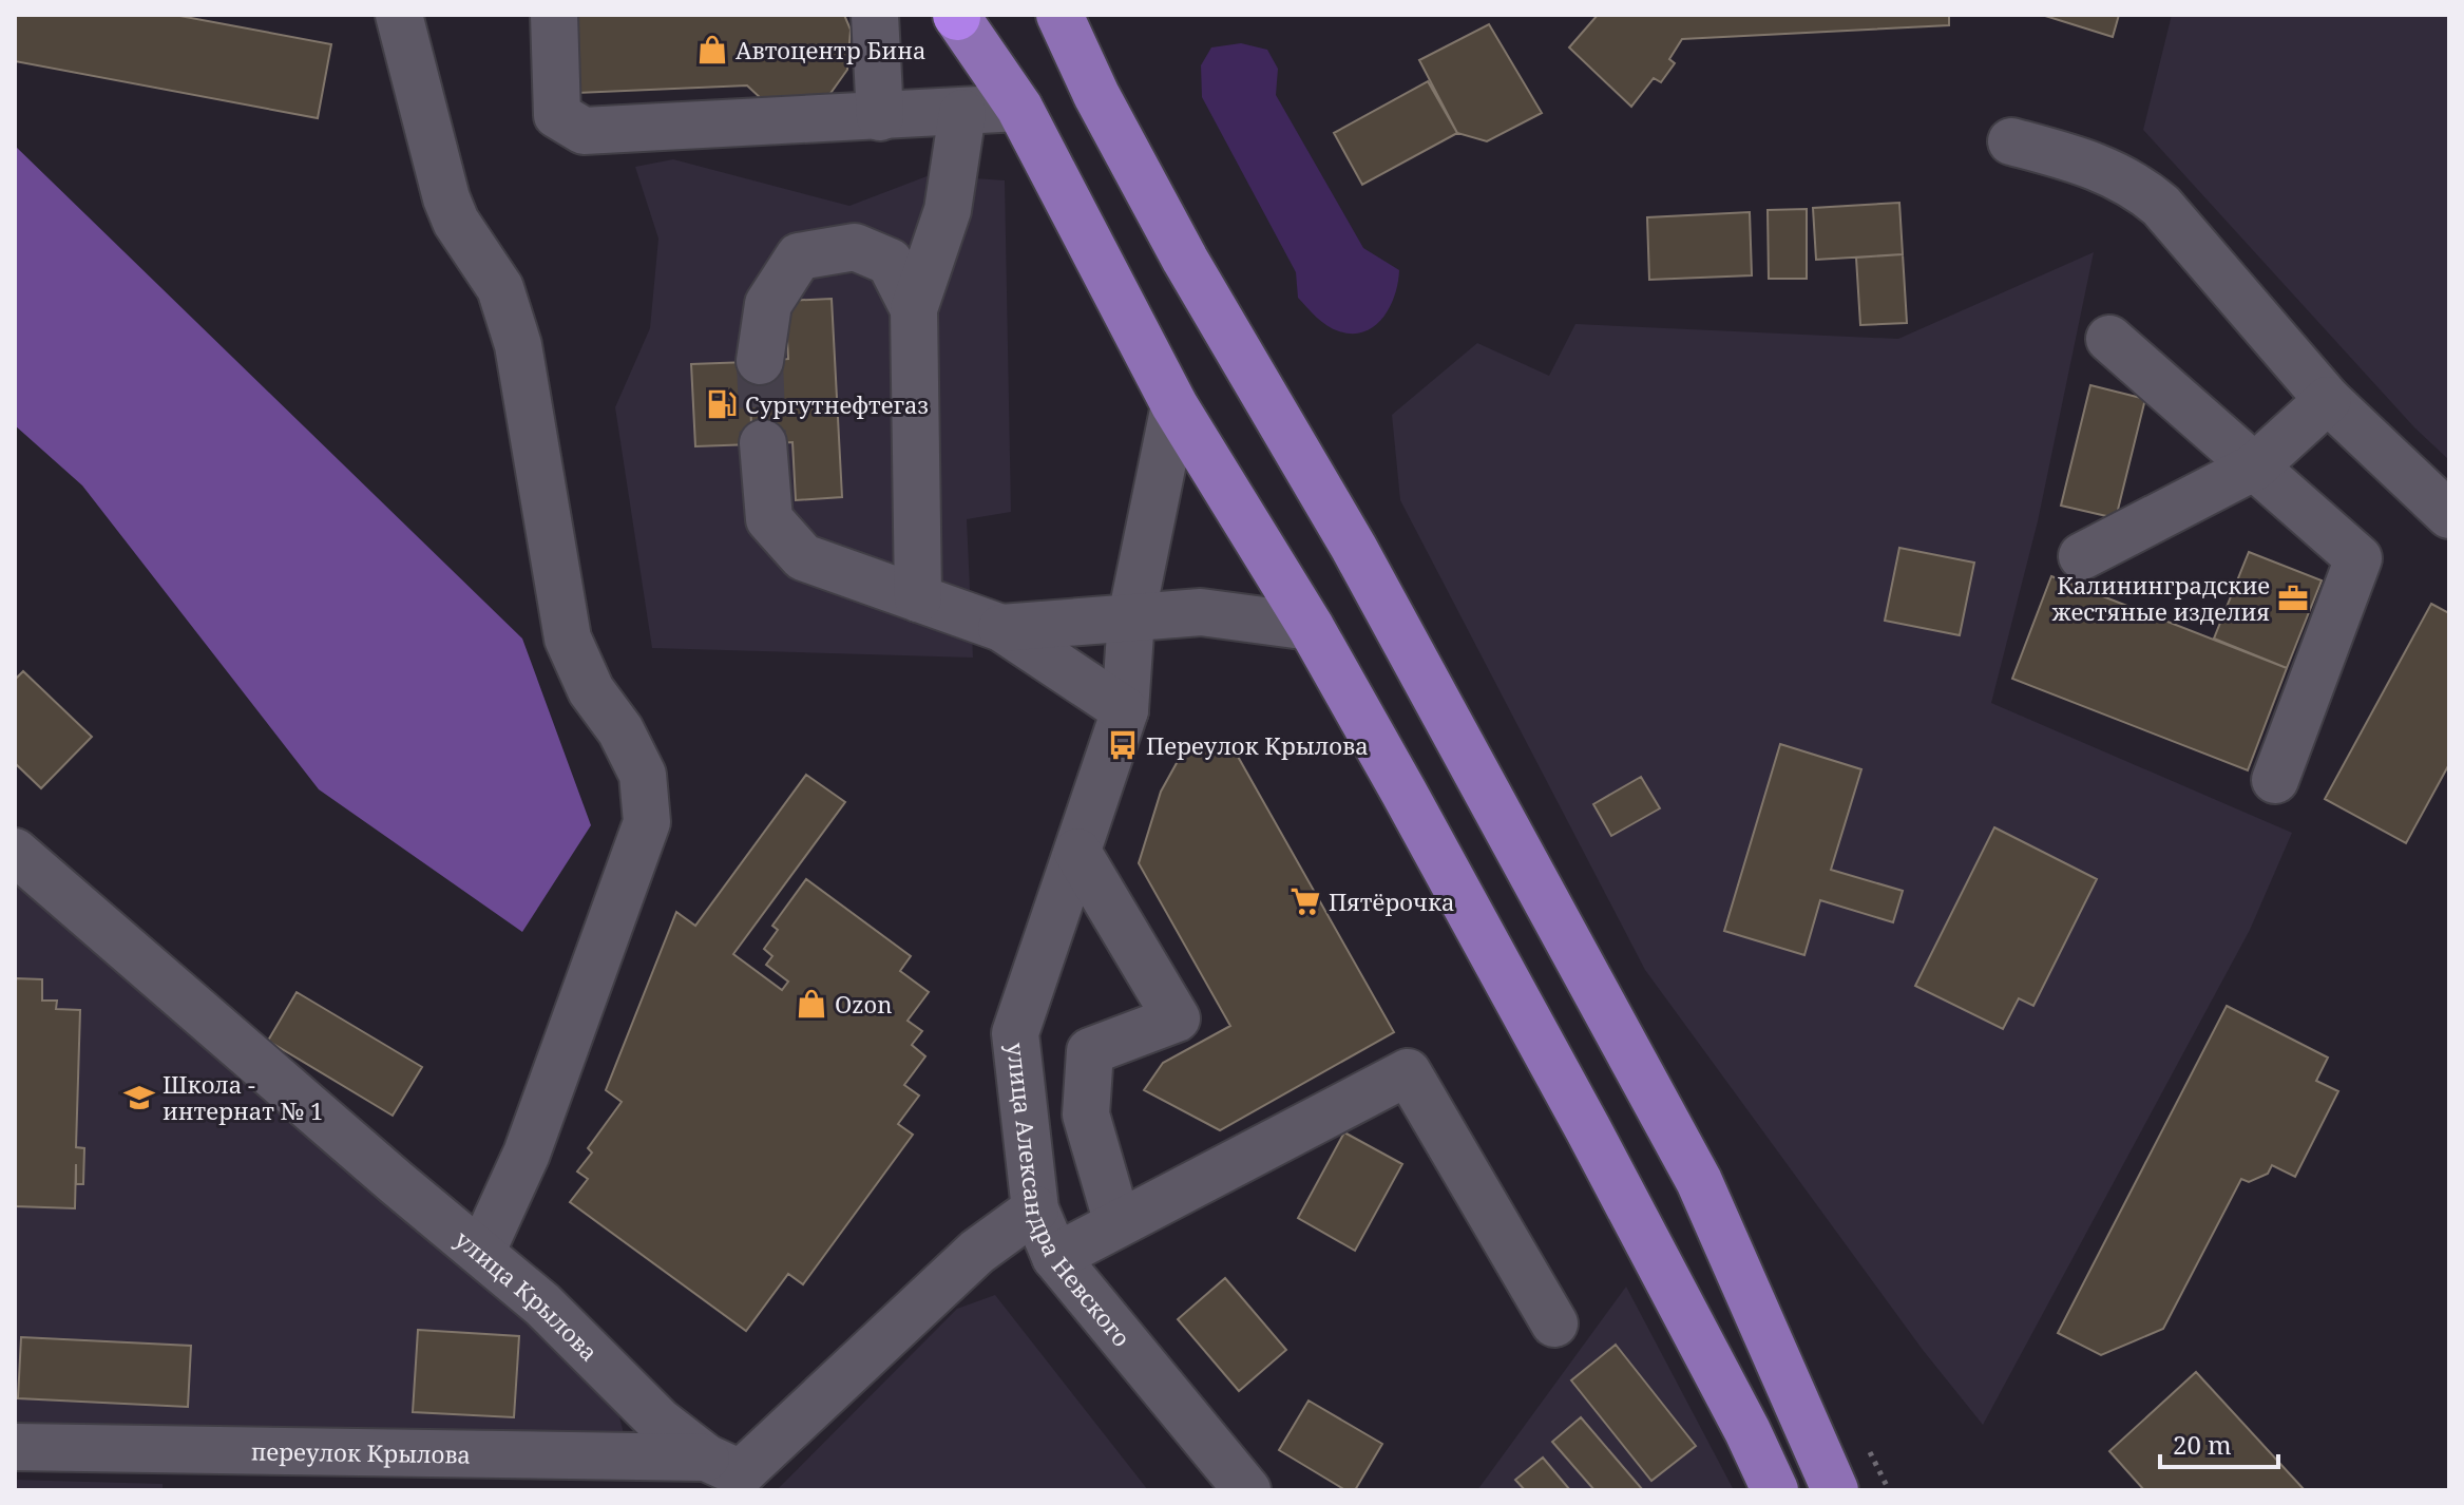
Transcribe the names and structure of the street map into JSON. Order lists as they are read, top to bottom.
{
  "streets": {
    "street": ["улица Александра Невского", "улица Крылова", "переулок Крылова"]
  },
  "crossings": [
    ["улица Крылова", "переулок Крылова"]
  ],
  "places": {
    "shop": ["Автоцентр Бина", "Ozon"],
    "fuel station": ["Сургутнефтегаз"],
    "office": ["Калининградские жестяные изделия"],
    "bus stop": ["Переулок Крылова"],
    "supermarket": ["Пятёрочка"],
    "school or university": ["Школа - интернат № 1"]
  },
  "scale_bar": "20 m"
}
